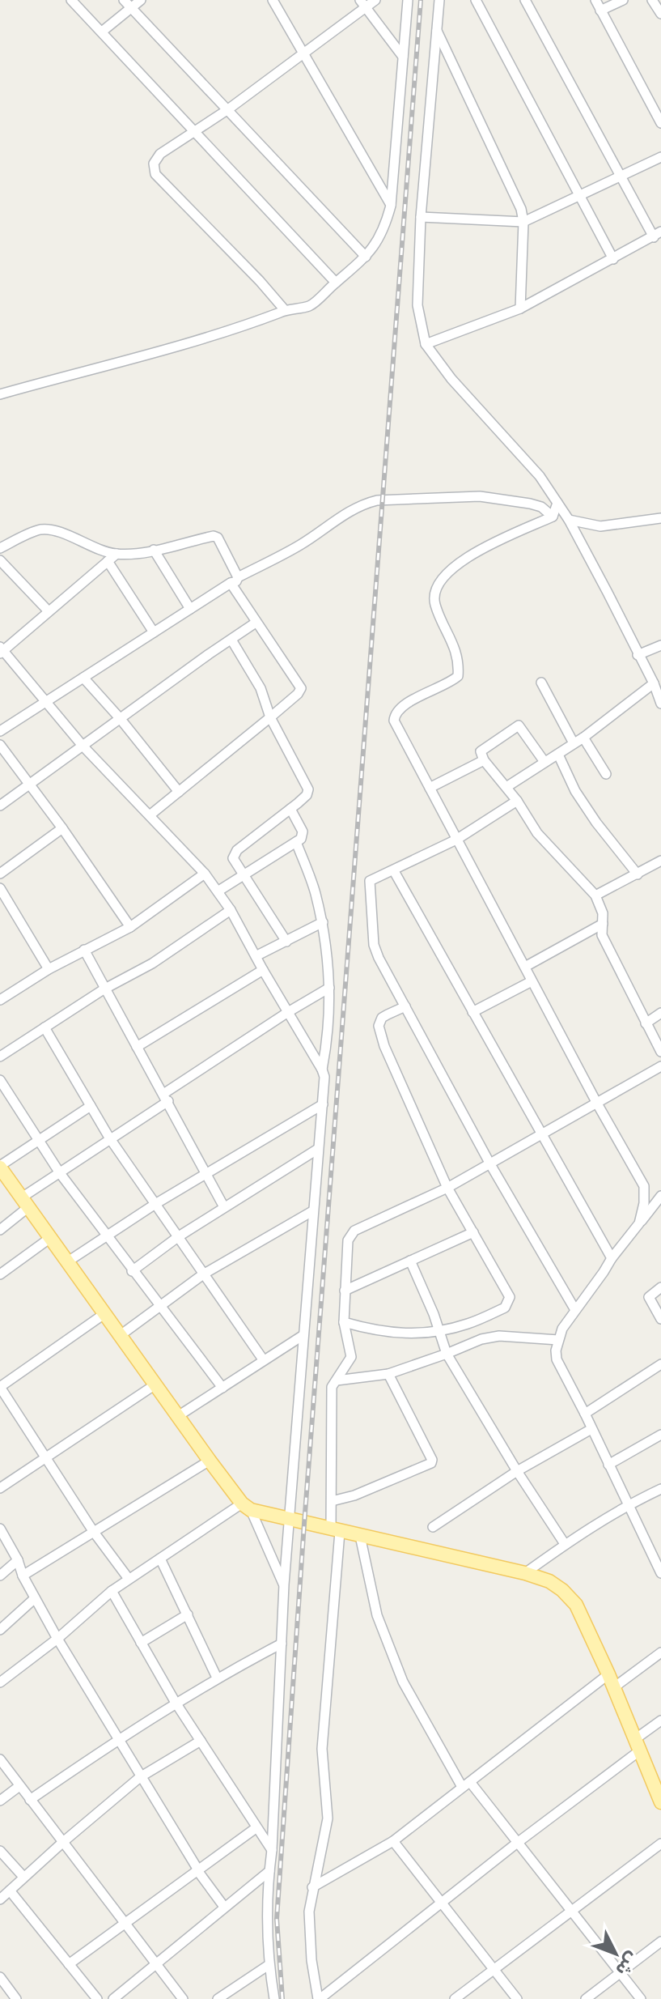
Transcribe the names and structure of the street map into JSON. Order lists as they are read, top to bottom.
{
  "north": "bottom right"
}
